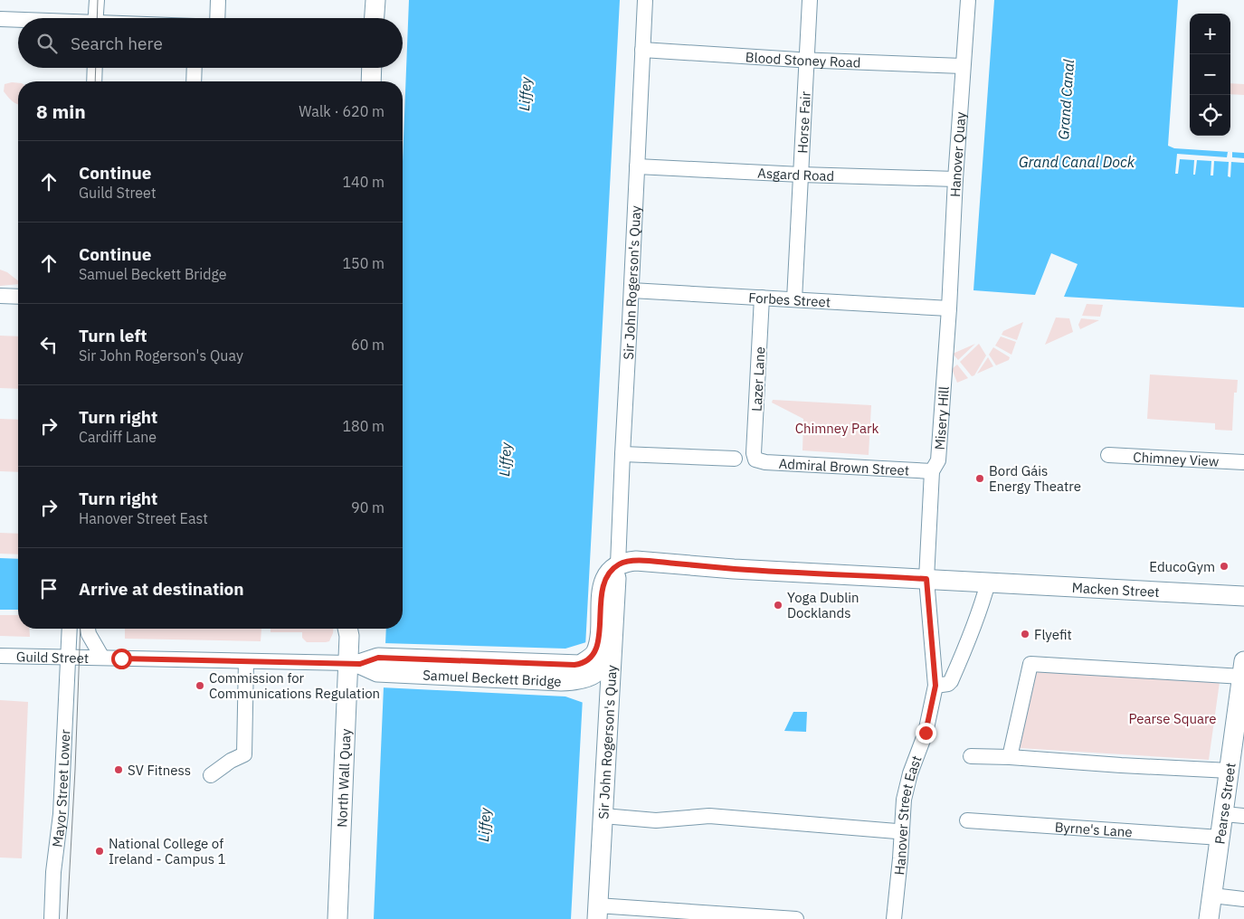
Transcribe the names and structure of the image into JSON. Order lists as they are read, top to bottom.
{
  "streets": {
    "main road": [
      "Sir John Rogerson's Quay",
      "Macken Street",
      "Samuel Beckett Bridge",
      "North Wall Quay",
      "Pearse Street"
    ],
    "street": [
      "Blood Stoney Road",
      "Horse Fair",
      "Hanover Quay",
      "Asgard Road",
      "Forbes Street",
      "Lazer Lane",
      "Misery Hill",
      "Chimney View",
      "Admiral Brown Street",
      "Guild Street",
      "Mayor Street Lower",
      "Hanover Street East",
      "Byrne's Lane"
    ]
  },
  "crossings": [
    ["Blood Stoney Road", "Horse Fair"],
    ["Blood Stoney Road", "Hanover Quay"],
    ["Blood Stoney Road", "Sir John Rogerson's Quay"],
    ["Horse Fair", "Asgard Road"],
    ["Horse Fair", "Forbes Street"],
    ["Hanover Quay", "Asgard Road"],
    ["Hanover Quay", "Forbes Street"],
    ["Hanover Quay", "Misery Hill"],
    ["Asgard Road", "Sir John Rogerson's Quay"],
    ["Sir John Rogerson's Quay", "Forbes Street"],
    ["Sir John Rogerson's Quay", "Macken Street"],
    ["Sir John Rogerson's Quay", "Samuel Beckett Bridge"],
    ["Forbes Street", "Lazer Lane"],
    ["Forbes Street", "Misery Hill"],
    ["Lazer Lane", "Admiral Brown Street"],
    ["Misery Hill", "Admiral Brown Street"],
    ["Misery Hill", "Macken Street"],
    ["Misery Hill", "Hanover Street East"],
    ["Macken Street", "Hanover Street East"],
    ["Guild Street", "Samuel Beckett Bridge"],
    ["Guild Street", "North Wall Quay"],
    ["Guild Street", "Mayor Street Lower"],
    ["Samuel Beckett Bridge", "North Wall Quay"],
    ["Pearse Street", "Byrne's Lane"]
  ],
  "water": ["Liffey", "Grand Canal", "Grand Canal Dock"],
  "parks": ["Chimney Park", "Pearse Square"],
  "places": [
    "Bord Gáis Energy Theatre",
    "EducoGym",
    "Yoga Dublin Docklands",
    "Flyefit",
    "Commission for Communications Regulation",
    "SV Fitness",
    "National College of Ireland - Campus 1"
  ],
  "page": {
    "map_buttons": ["+", "−"],
    "search": "Search here",
    "heading": ["8 min", "Walk · 620 m"],
    "list": [
      ["Continue", "Guild Street", "140 m"],
      ["Continue", "Samuel Beckett Bridge", "150 m"],
      ["Turn left", "Sir John Rogerson's Quay", "60 m"],
      ["Turn right", "Cardiff Lane", "180 m"],
      ["Turn right", "Hanover Street East", "90 m"],
      "Arrive at destination"
    ]
  }
}
